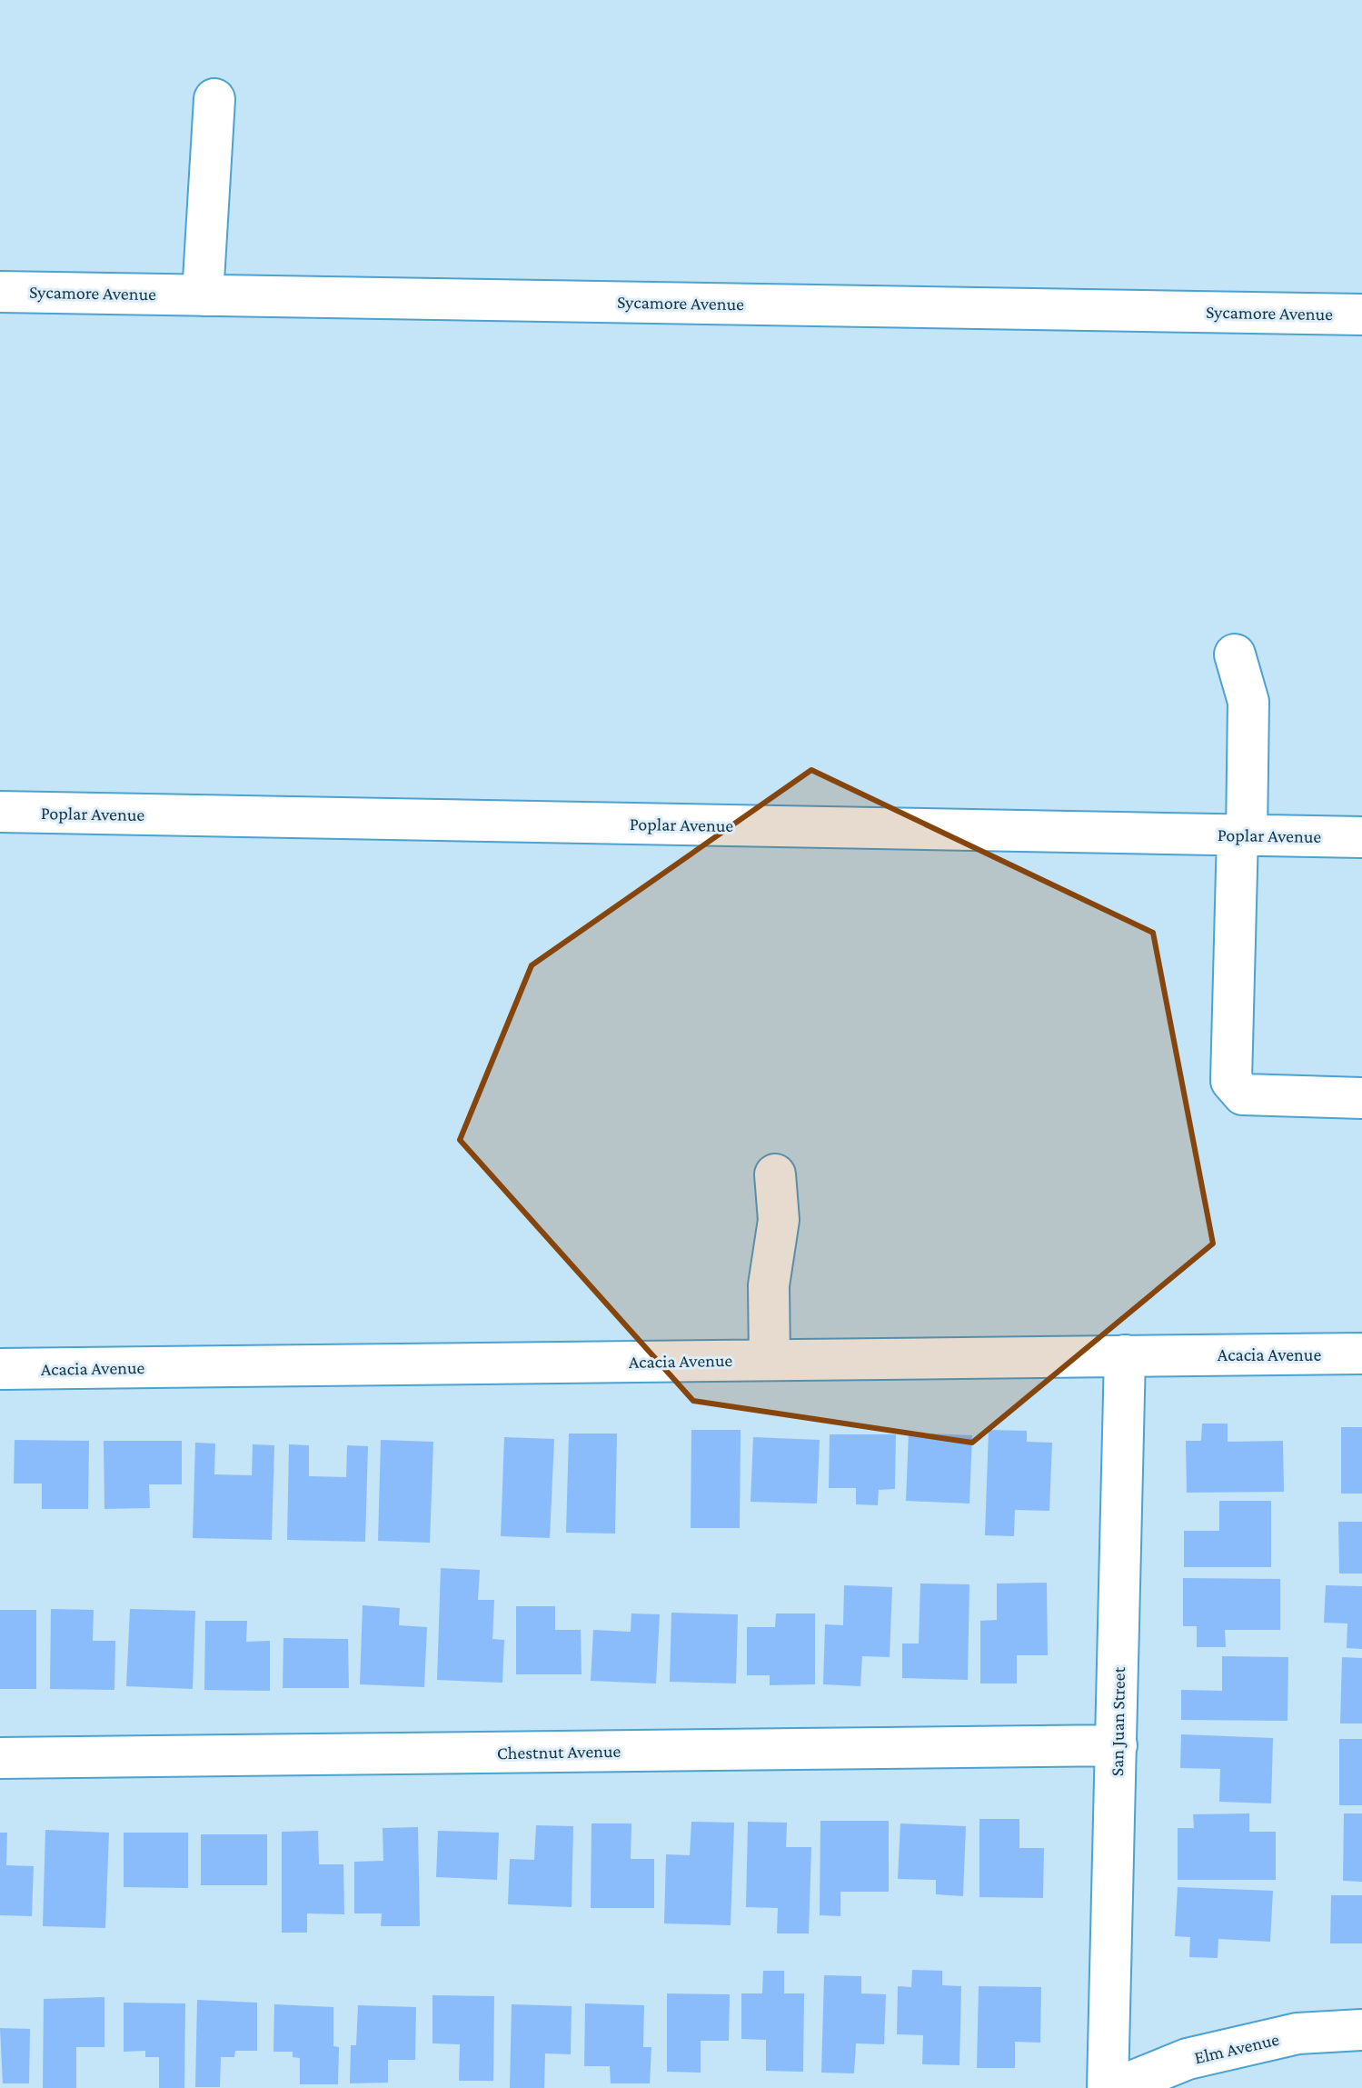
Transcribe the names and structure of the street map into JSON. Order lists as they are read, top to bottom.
{
  "streets": {
    "street": [
      "Sycamore Avenue",
      "Poplar Avenue",
      "Acacia Avenue",
      "San Juan Street",
      "Chestnut Avenue",
      "Elm Avenue"
    ]
  },
  "crossings": [
    ["Acacia Avenue", "San Juan Street"],
    ["San Juan Street", "Chestnut Avenue"]
  ]
}
